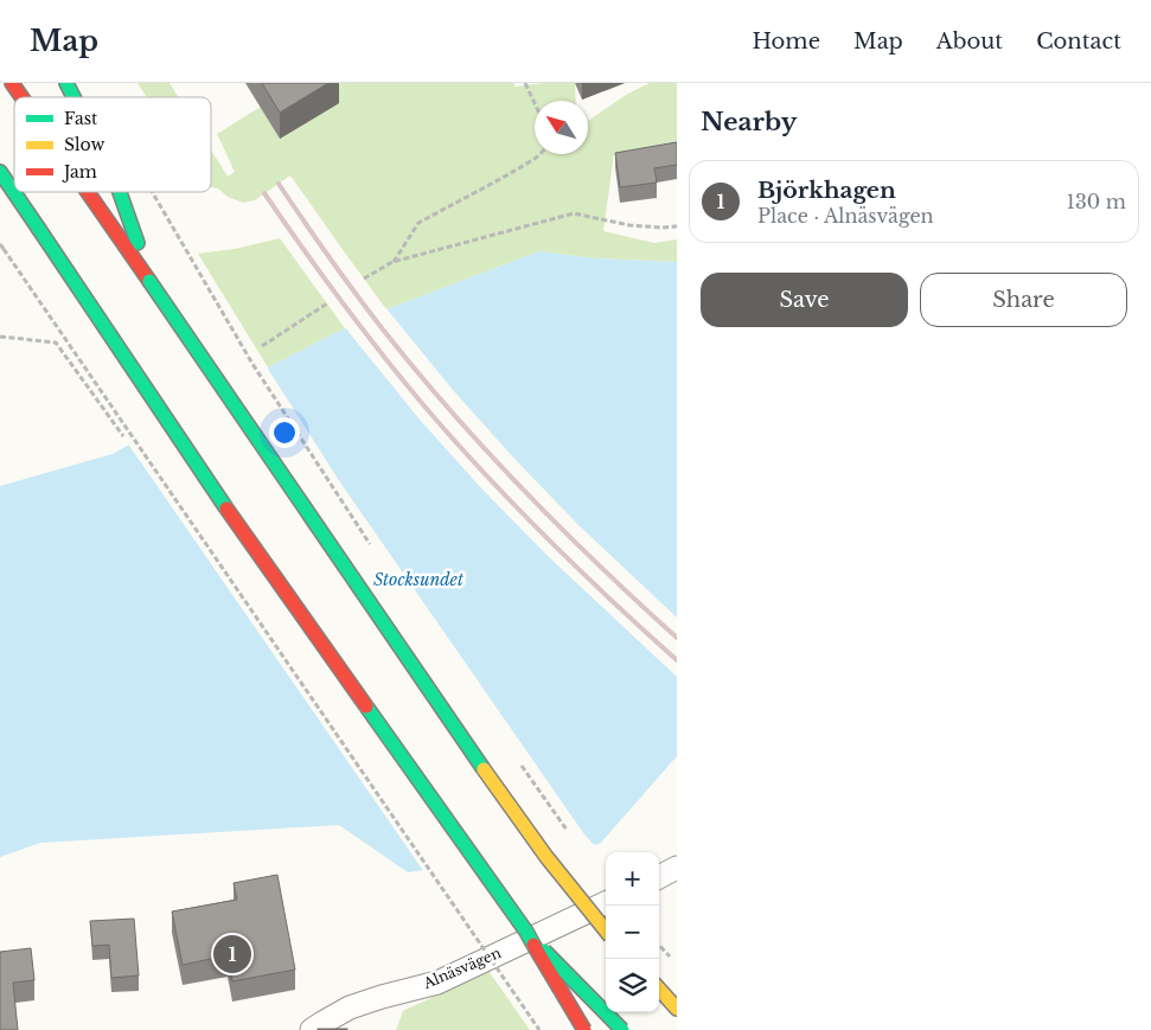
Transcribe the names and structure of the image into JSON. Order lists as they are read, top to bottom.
{
  "streets": {
    "street": ["Alnäsvägen"]
  },
  "water": ["Stocksundet"],
  "legend": ["Fast", "Slow", "Jam"],
  "north": "top left",
  "page": {
    "header": "Map",
    "nav": [
      "Home",
      "Map",
      "About",
      "Contact"
    ],
    "heading": "Nearby",
    "list": [
      {
        "mark": "1",
        "name": "Björkhagen",
        "note": "Place · Alnäsvägen",
        "value": "130 m"
      }
    ],
    "buttons": ["Save", "Share"],
    "map_buttons": ["+", "−"],
    "pins": "1"
  }
}
